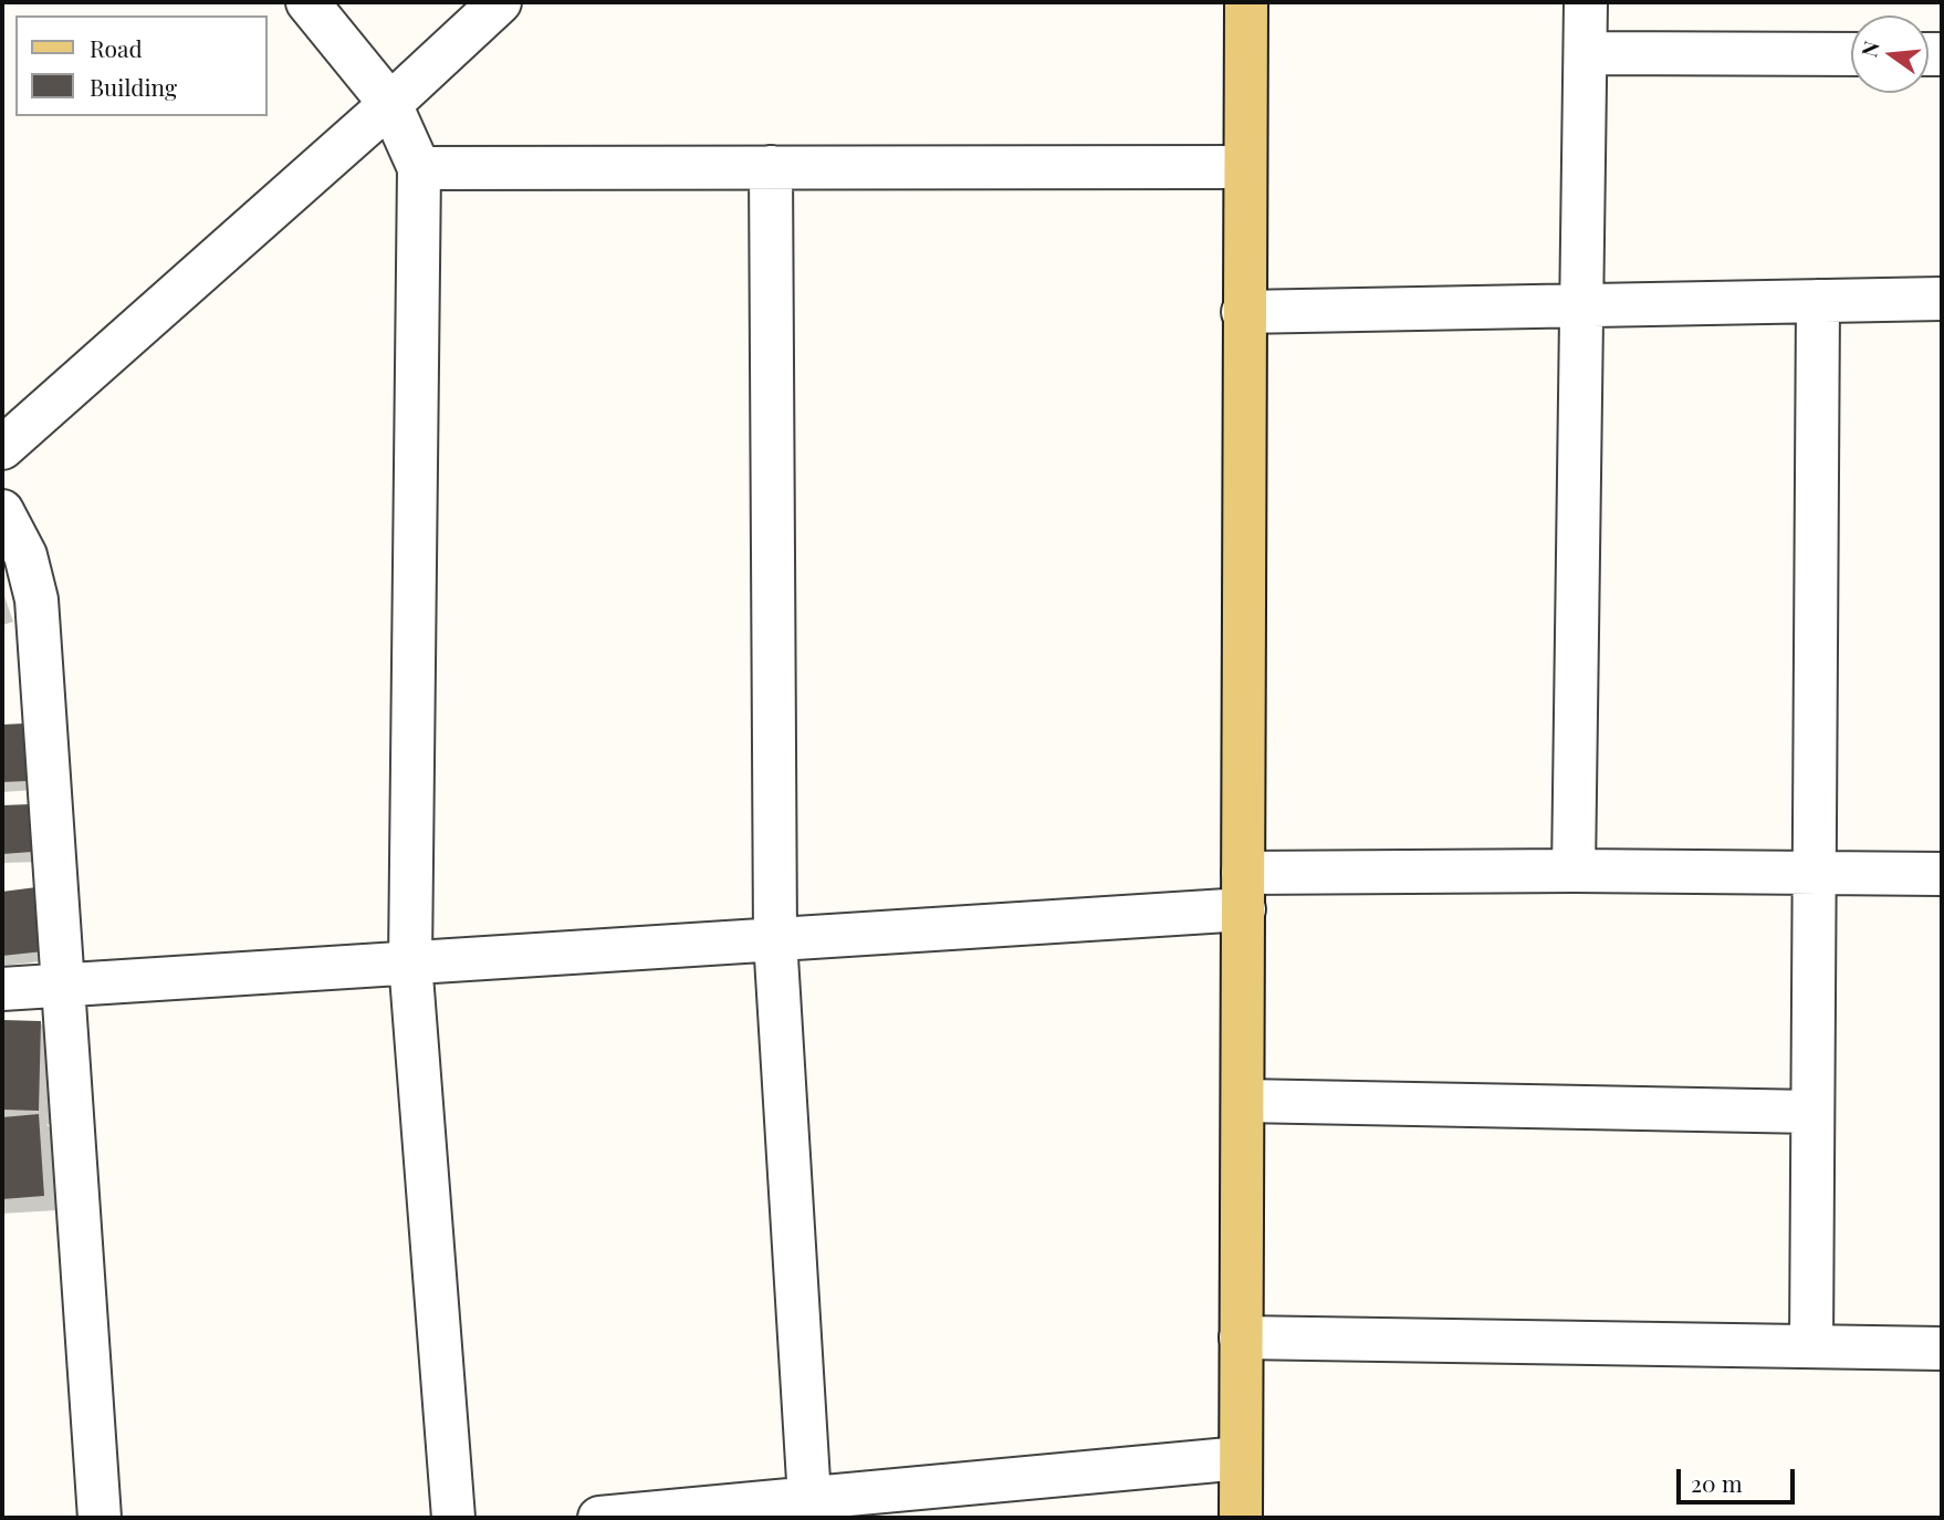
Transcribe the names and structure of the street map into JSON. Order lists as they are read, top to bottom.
{
  "legend": ["Road", "Building"],
  "scale_bar": "20 m",
  "north": "left"
}
